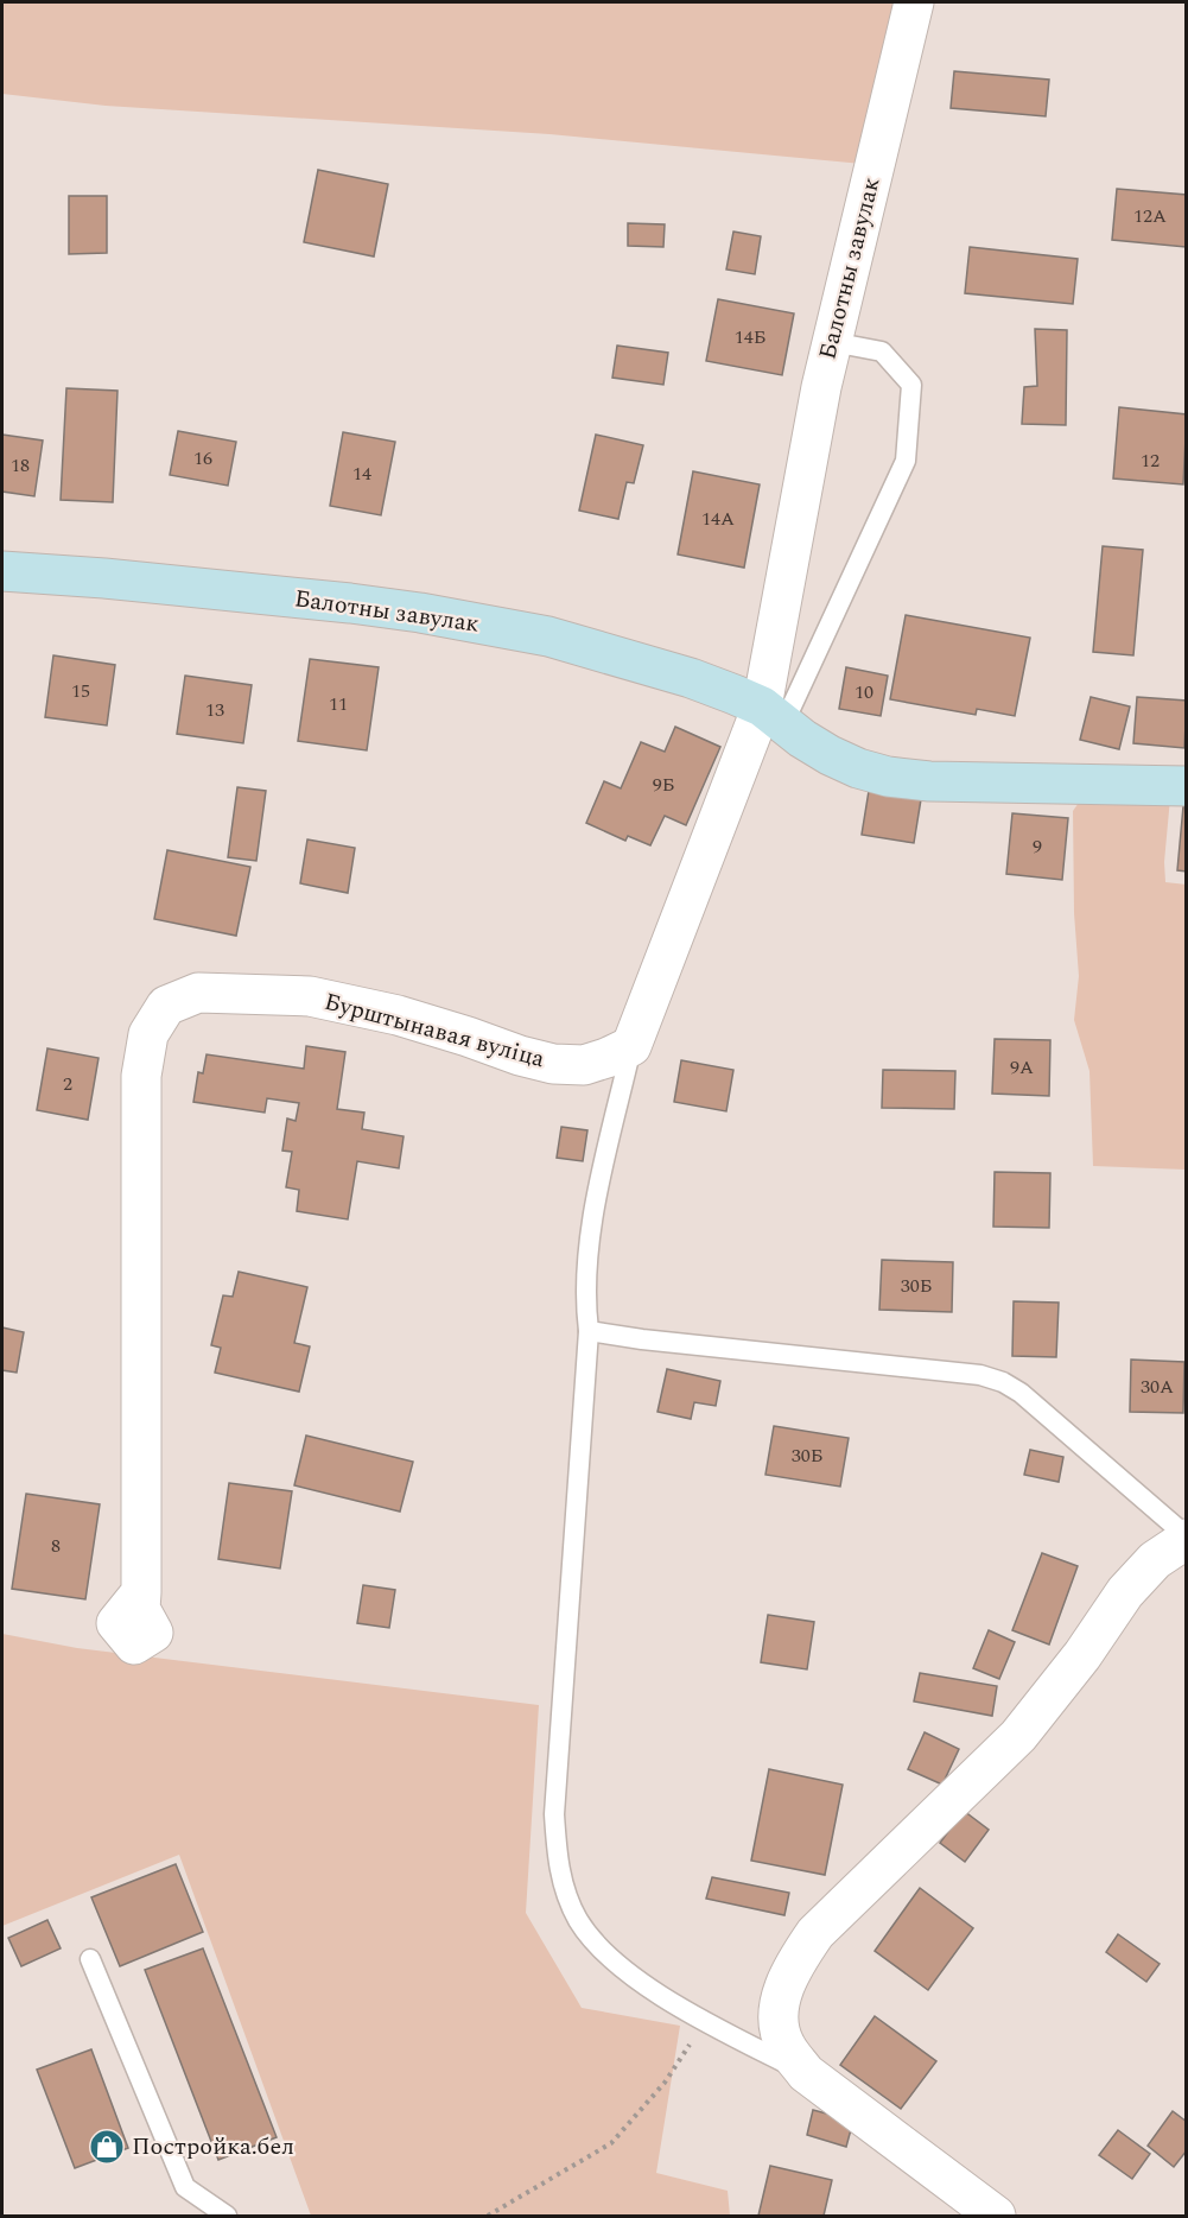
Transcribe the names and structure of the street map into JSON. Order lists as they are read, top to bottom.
{
  "streets": {
    "main road": ["Балотны завулак"],
    "street": ["Бурштынавая вуліца"]
  },
  "places": {
    "shop": ["Постройка.бел"]
  },
  "house_numbers": [
    "12А",
    "14Б",
    "16",
    "12",
    "18",
    "14",
    "14А",
    "15",
    "10",
    "11",
    "13",
    "9Б",
    "9",
    "9А",
    "2",
    "30Б",
    "30А",
    "30Б",
    "8"
  ]
}
